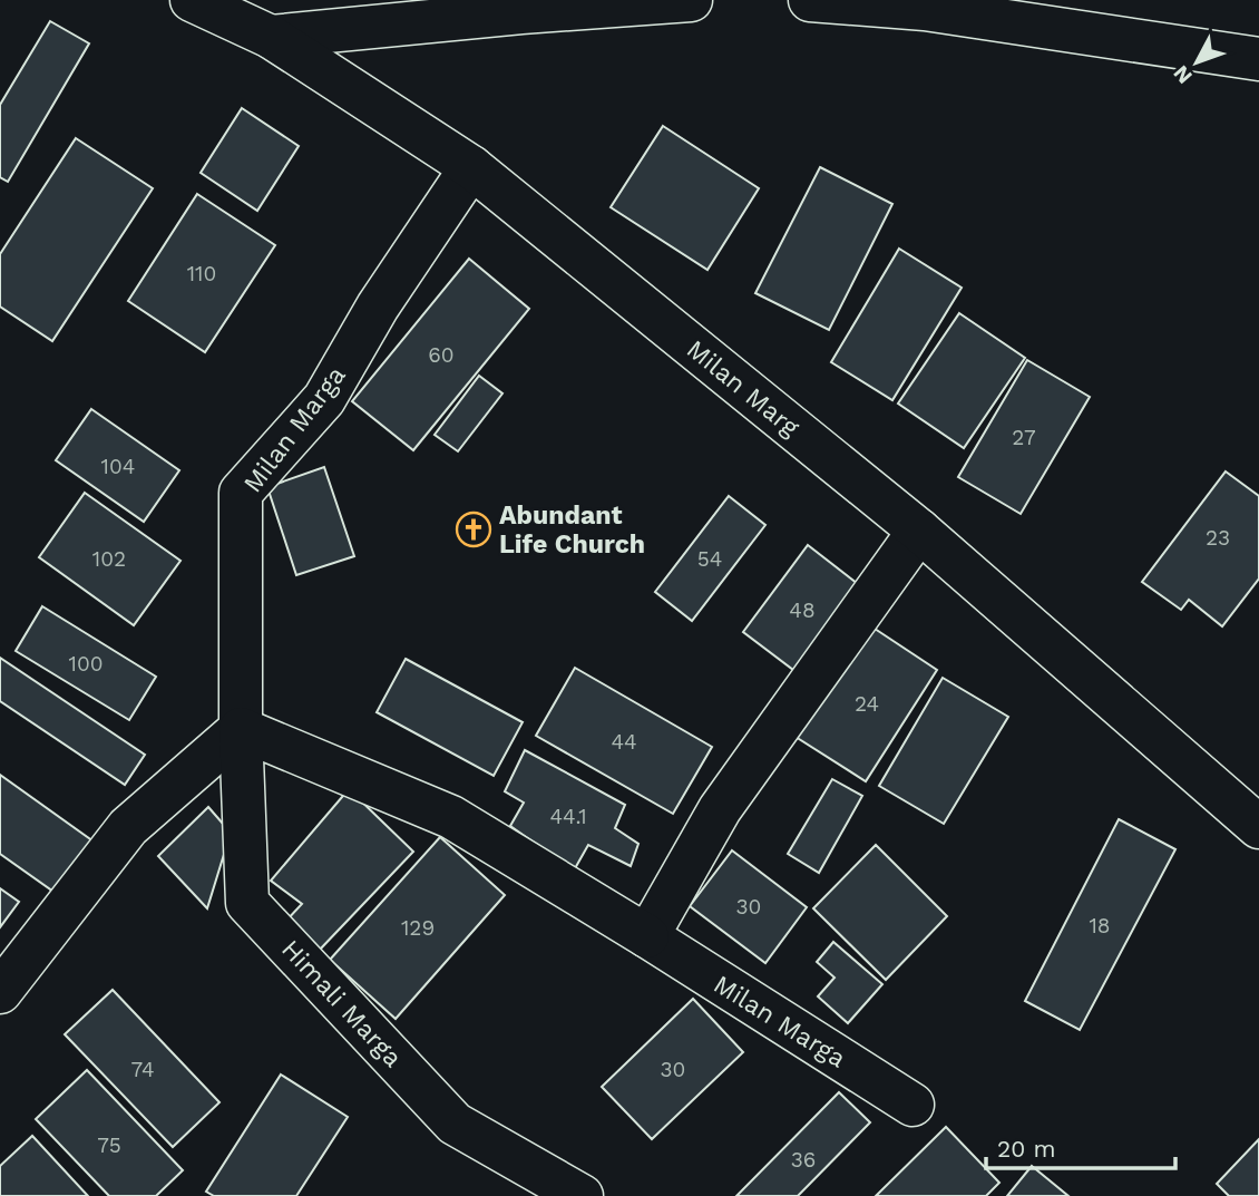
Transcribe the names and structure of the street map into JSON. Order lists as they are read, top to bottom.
{
  "streets": {
    "street": ["Milan Marg", "Milan Marga", "Himali Marga"]
  },
  "crossings": [
    ["Milan Marg", "Milan Marga"],
    ["Milan Marga", "Himali Marga"]
  ],
  "places": {
    "church": ["Abundant Life Church"]
  },
  "house_numbers": [
    "110",
    "60",
    "27",
    "104",
    "23",
    "102",
    "54",
    "48",
    "100",
    "24",
    "44",
    "44.1",
    "30",
    "18",
    "129",
    "74",
    "30",
    "75",
    "36"
  ],
  "scale_bar": "20 m",
  "north": "bottom left"
}
